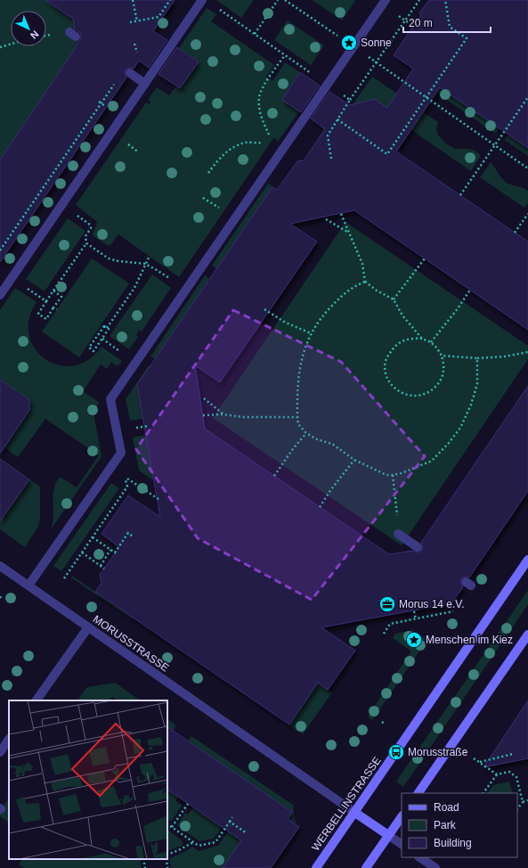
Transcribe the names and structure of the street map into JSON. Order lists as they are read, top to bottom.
{
  "streets": {
    "street": ["MORUSSTRASSE", "WERBELLINSTRASSE"]
  },
  "crossings": [
    ["MORUSSTRASSE", "WERBELLINSTRASSE"]
  ],
  "places": {
    "place": ["Sonne", "Menschen im Kiez"],
    "office": ["Morus 14 e.V."],
    "bus stop": ["Morusstraße"]
  },
  "legend": ["Road", "Park", "Building"],
  "scale_bar": "20 m",
  "north": "bottom right"
}
